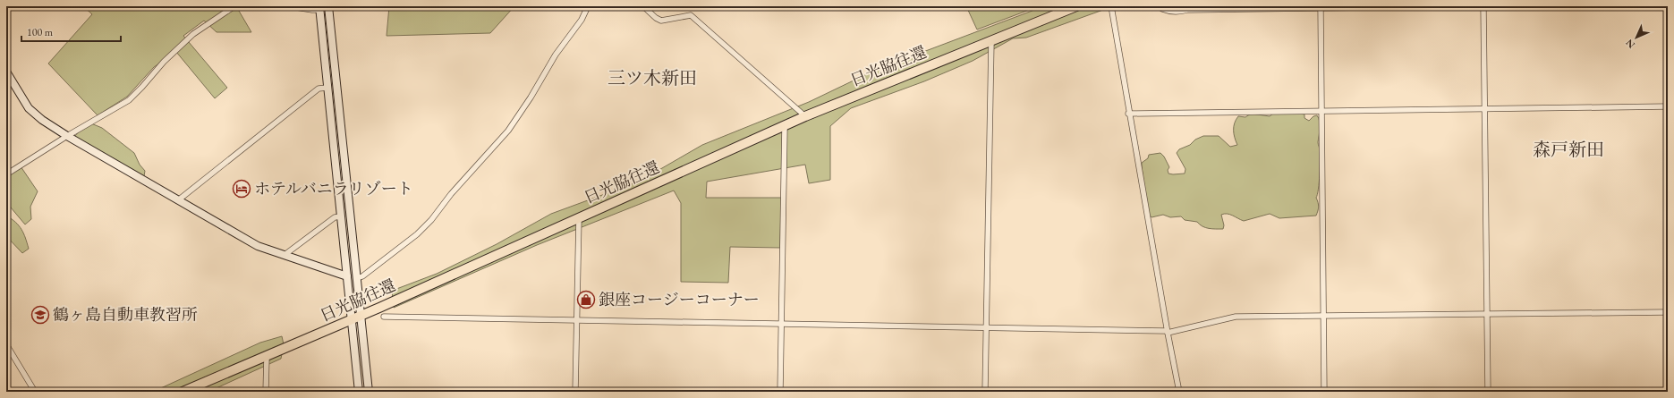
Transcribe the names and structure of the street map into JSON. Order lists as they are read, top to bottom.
{
  "streets": {
    "highway": ["日光脇往還"]
  },
  "districts": ["三ツ木新田", "森戸新田"],
  "places": {
    "hotel": ["ホテルバニラリゾート"],
    "shop": ["銀座コージーコーナー"],
    "school or university": ["鶴ヶ島自動車教習所"]
  },
  "scale_bar": "100 m",
  "north": "bottom left"
}
